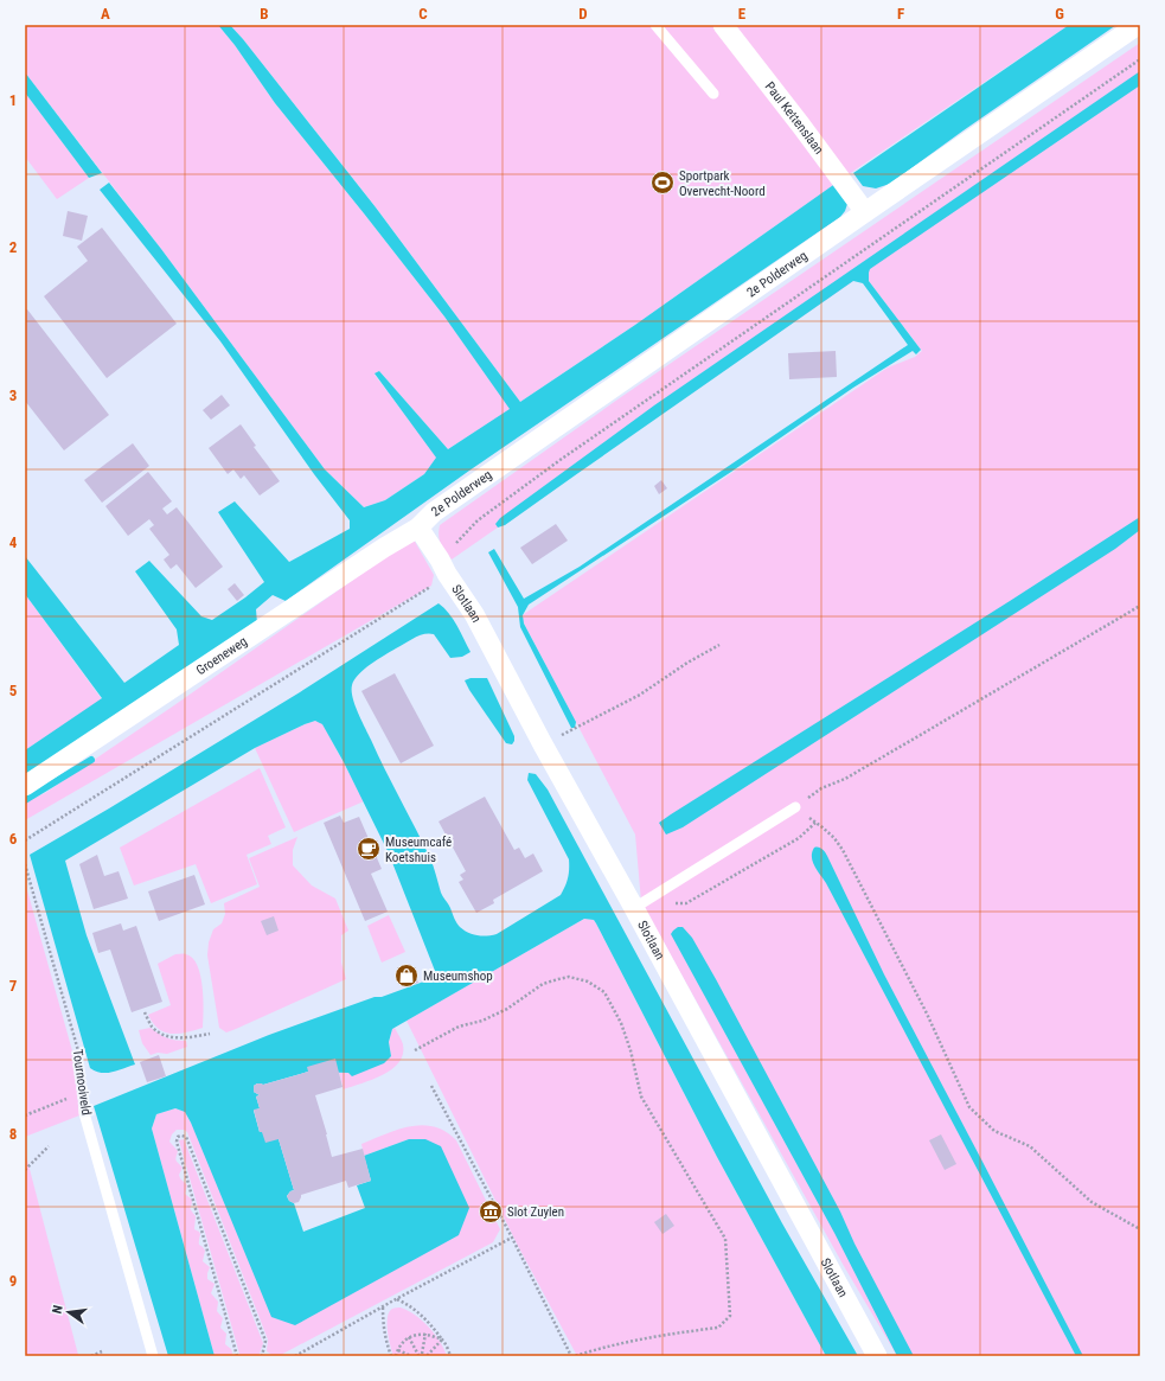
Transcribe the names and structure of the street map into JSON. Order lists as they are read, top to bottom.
{
  "streets": {
    "street": [
      "Paul Kettenslaan",
      "2e Polderweg",
      "Slotlaan",
      "Groeneweg"
    ],
    "lane": ["Tournooiveld"]
  },
  "crossings": [
    ["Paul Kettenslaan", "2e Polderweg"],
    ["2e Polderweg", "Slotlaan"],
    ["2e Polderweg", "Groeneweg"],
    ["Slotlaan", "Groeneweg"]
  ],
  "places": {
    "sports": ["Sportpark Overvecht-Noord"],
    "cafe": ["Museumcafé Koetshuis"],
    "shop": ["Museumshop"],
    "museum": ["Slot Zuylen"]
  },
  "north": "left",
  "grid": {
    "columns": [
      "A",
      "B",
      "C",
      "D",
      "E",
      "F",
      "G"
    ],
    "rows": [
      "1",
      "2",
      "3",
      "4",
      "5",
      "6",
      "7",
      "8",
      "9"
    ]
  }
}
